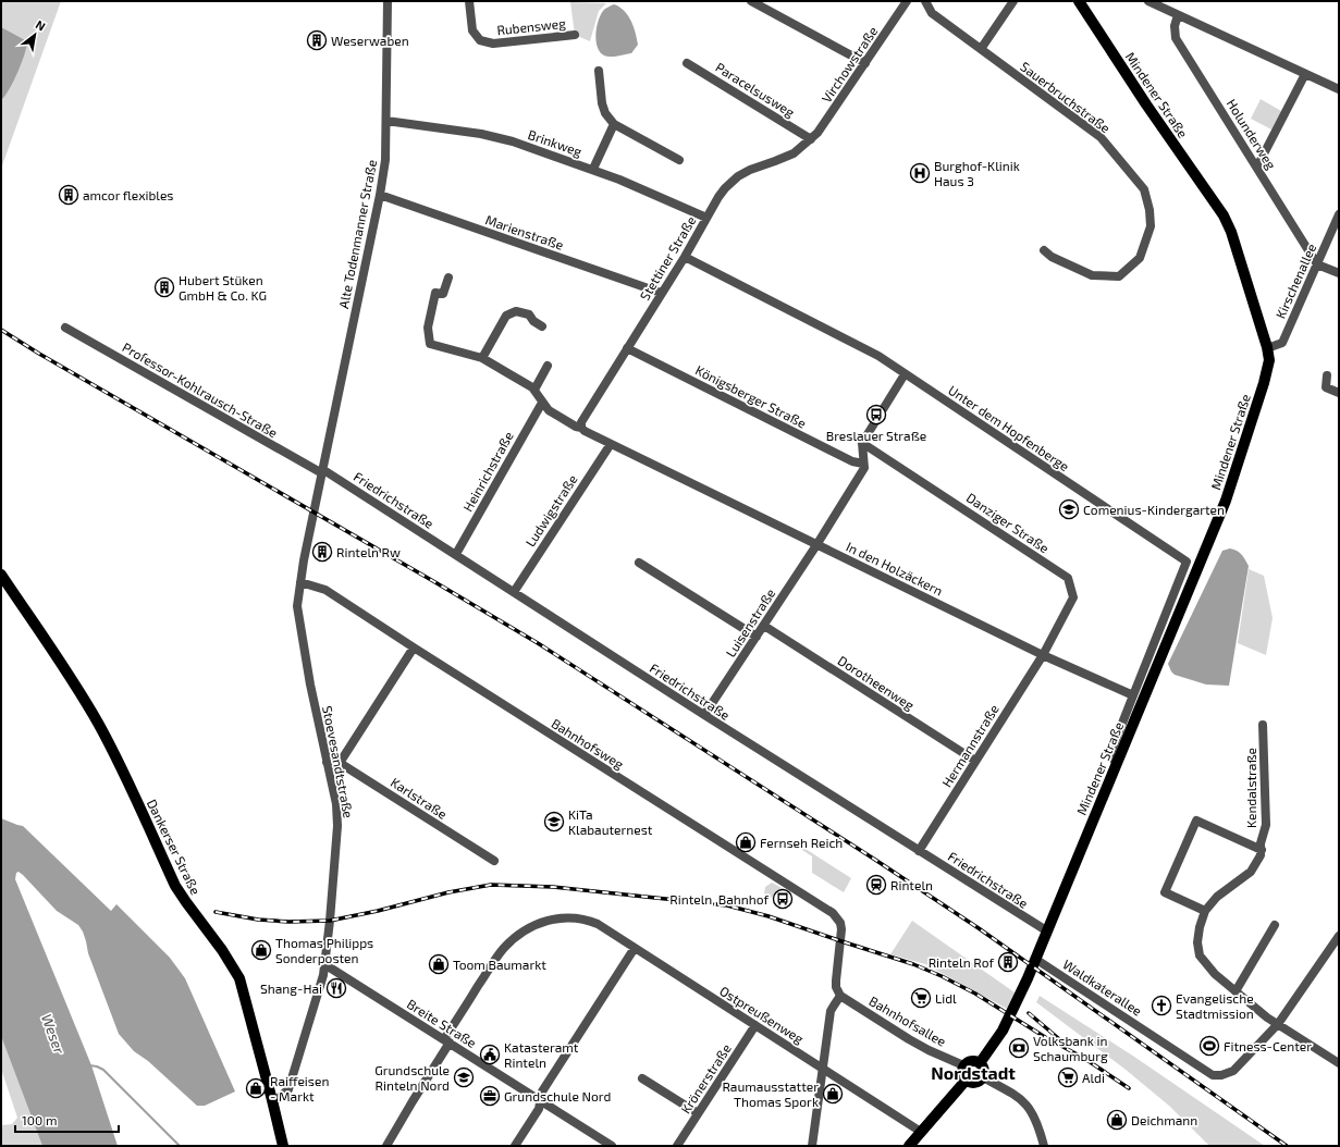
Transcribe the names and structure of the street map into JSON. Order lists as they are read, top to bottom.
{
  "streets": {
    "main road": ["Mindener Straße", "Dankerser Straße"],
    "street": [
      "Rubensweg",
      "Virchowstraße",
      "Paracelsusweg",
      "Sauerbruchstraße",
      "Holunderweg",
      "Brinkweg",
      "Marienstraße",
      "Alte Todenmanner Straße",
      "Stettiner Straße",
      "Kirschenallee",
      "Professor-Kohlrausch-Straße",
      "Königsberger Straße",
      "Unter dem Hopfenberge",
      "Heinrichstraße",
      "Friedrichstraße",
      "Ludwigstraße",
      "Danziger Straße",
      "In den Holzäckern",
      "Luisenstraße",
      "Dorotheenweg",
      "Bahnhofsweg",
      "Hermannstraße",
      "Stoevesandtstraße",
      "Kendalstraße",
      "Karlstraße",
      "Waldkaterallee",
      "Ostpreußenweg",
      "Bahnhofsallee",
      "Breite Straße",
      "Krönerstraße"
    ]
  },
  "crossings": [
    ["Virchowstraße", "Paracelsusweg"],
    ["Virchowstraße", "Stettiner Straße"],
    ["Paracelsusweg", "Stettiner Straße"],
    ["Mindener Straße", "Kirschenallee"],
    ["Mindener Straße", "Friedrichstraße"],
    ["Mindener Straße", "Waldkaterallee"],
    ["Mindener Straße", "Bahnhofsallee"],
    ["Holunderweg", "Kirschenallee"],
    ["Brinkweg", "Alte Todenmanner Straße"],
    ["Brinkweg", "Stettiner Straße"],
    ["Marienstraße", "Alte Todenmanner Straße"],
    ["Marienstraße", "Stettiner Straße"],
    ["Alte Todenmanner Straße", "Professor-Kohlrausch-Straße"],
    ["Alte Todenmanner Straße", "Friedrichstraße"],
    ["Alte Todenmanner Straße", "Stoevesandtstraße"],
    ["Stettiner Straße", "Königsberger Straße"],
    ["Stettiner Straße", "Unter dem Hopfenberge"],
    ["Stettiner Straße", "In den Holzäckern"],
    ["Professor-Kohlrausch-Straße", "Friedrichstraße"],
    ["Professor-Kohlrausch-Straße", "Stoevesandtstraße"],
    ["Unter dem Hopfenberge", "In den Holzäckern"],
    ["Heinrichstraße", "Friedrichstraße"],
    ["Heinrichstraße", "In den Holzäckern"],
    ["Friedrichstraße", "Ludwigstraße"],
    ["Friedrichstraße", "Luisenstraße"],
    ["Friedrichstraße", "Hermannstraße"],
    ["Friedrichstraße", "Stoevesandtstraße"],
    ["Ludwigstraße", "In den Holzäckern"],
    ["Danziger Straße", "In den Holzäckern"],
    ["Danziger Straße", "Hermannstraße"],
    ["In den Holzäckern", "Luisenstraße"],
    ["In den Holzäckern", "Hermannstraße"],
    ["Luisenstraße", "Dorotheenweg"],
    ["Dorotheenweg", "Hermannstraße"],
    ["Bahnhofsweg", "Stoevesandtstraße"],
    ["Bahnhofsweg", "Bahnhofsallee"],
    ["Stoevesandtstraße", "Karlstraße"],
    ["Stoevesandtstraße", "Dankerser Straße"],
    ["Stoevesandtstraße", "Breite Straße"],
    ["Kendalstraße", "Waldkaterallee"],
    ["Ostpreußenweg", "Breite Straße"],
    ["Ostpreußenweg", "Krönerstraße"]
  ],
  "districts": ["Nordstadt"],
  "water": ["Weser"],
  "places": {
    "building": [
      "Weserwaben",
      "amcor flexibles",
      "Hubert Stüken GmbH & Co. KG",
      "Rinteln Rw",
      "Rinteln Rof"
    ],
    "hospital": ["Burghof-Klinik Haus 3"],
    "bus stop": ["Breslauer Straße", "Rinteln, Bahnhof"],
    "school or university": ["Comenius-Kindergarten", "KiTa Klabauternest", "Grundschule Rinteln Nord"],
    "shop": [
      "Fernseh Reich",
      "Thomas Philipps Sonderposten",
      "Toom Baumarkt",
      "Raiffeisen - Markt",
      "Raumausstatter Thomas Spork",
      "Deichmann"
    ],
    "station": ["Rinteln"],
    "restaurant": ["Shang-Hai"],
    "supermarket": ["Lidl", "Aldi"],
    "church": ["Evangelische Stadtmission"],
    "sports": ["Fitness-Center"],
    "bank": ["Volksbank in Schaumburg"],
    "public building": ["Katasteramt Rinteln"],
    "office": ["Grundschule Nord"]
  },
  "scale_bar": "100 m",
  "north": "top right"
}
